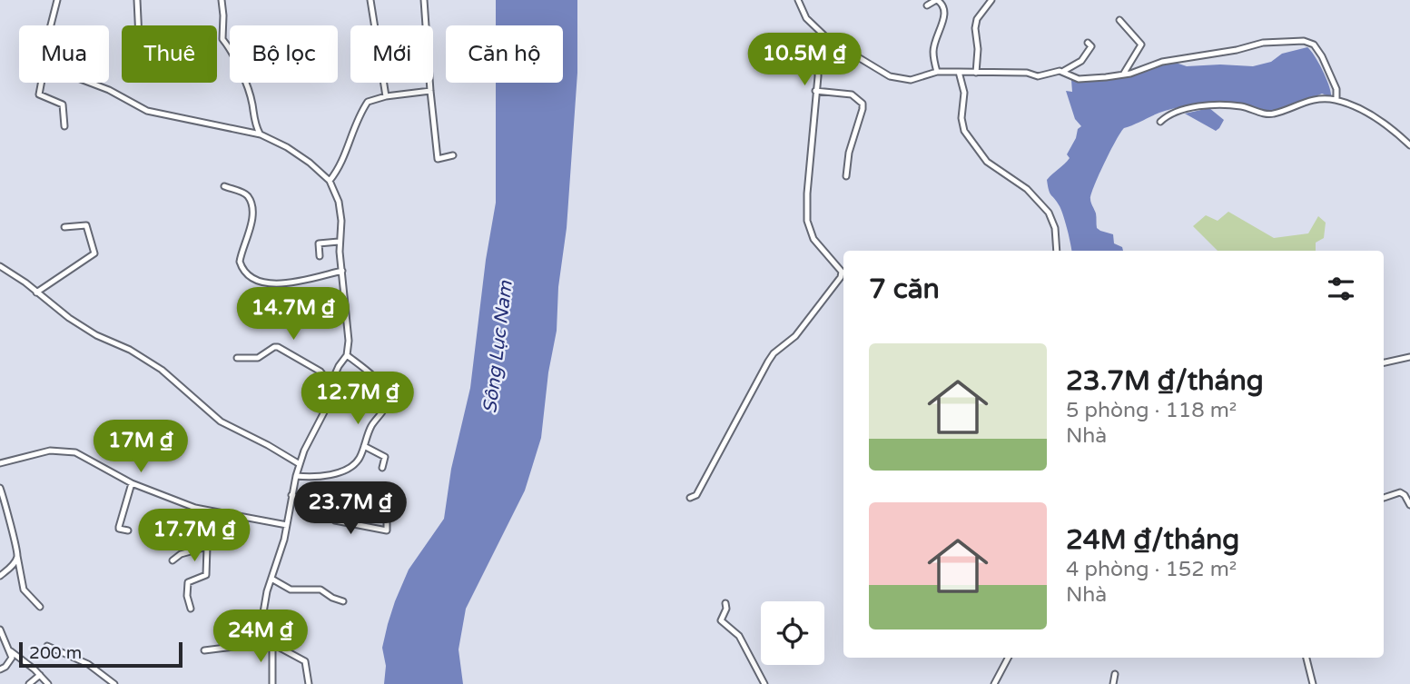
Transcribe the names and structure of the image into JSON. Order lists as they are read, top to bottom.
{
  "water": ["Sông Lục Nam"],
  "scale_bar": "200 m",
  "page": {
    "chip": [
      "Mua",
      "Thuê",
      "Bộ lọc",
      "Mới",
      "Căn hộ"
    ],
    "price": [
      "10.5M ₫",
      "14.7M ₫",
      "12.7M ₫",
      "17M ₫",
      "23.7M ₫",
      "17.7M ₫",
      "24M ₫"
    ],
    "heading": "7 căn",
    "list": [
      {
        "name": "23.7M ₫/tháng",
        "note": "5 phòng · 118 m² · Nhà"
      },
      {
        "name": "24M ₫/tháng",
        "note": "4 phòng · 152 m² · Nhà"
      }
    ],
    "scale": "200 m"
  }
}
